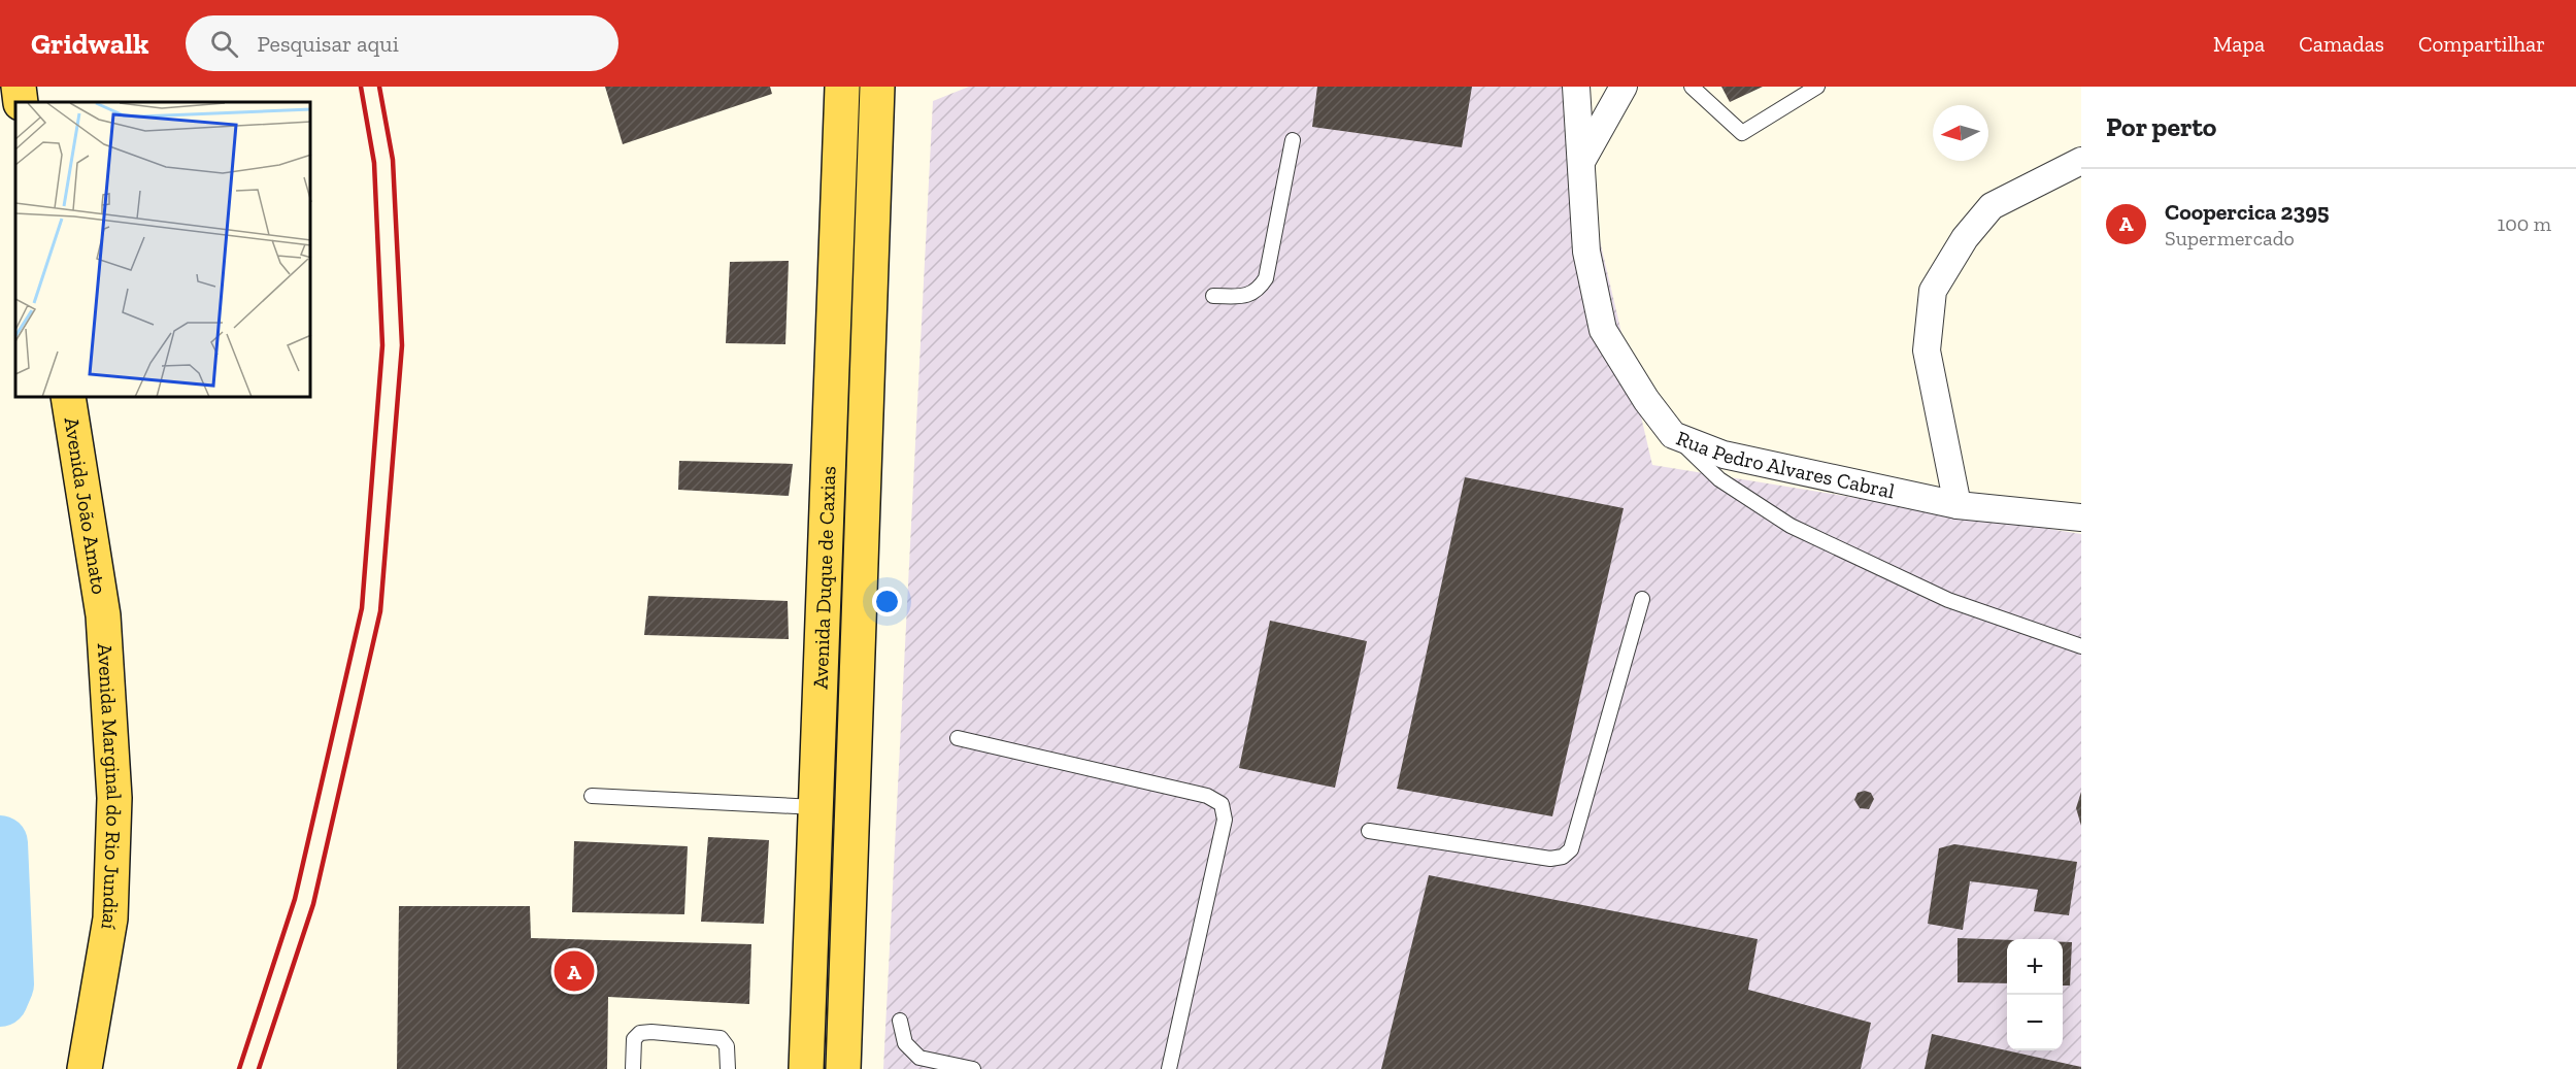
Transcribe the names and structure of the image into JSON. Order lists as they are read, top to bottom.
{
  "streets": {
    "main road": ["Avenida João Amato", "Avenida Duque de Caxias", "Avenida Marginal do Rio Jundiaí"],
    "street": ["Rua Pedro Alvares Cabral"]
  },
  "crossings": [
    ["Avenida João Amato", "Avenida Marginal do Rio Jundiaí"]
  ],
  "north": "left",
  "page": {
    "header": "Gridwalk",
    "search": "Pesquisar aqui",
    "nav": ["Mapa", "Camadas", "Compartilhar"],
    "heading": "Por perto",
    "list": [
      {
        "mark": "A",
        "name": "Coopercica 2395",
        "note": "Supermercado",
        "value": "100 m"
      }
    ],
    "map_buttons": ["+", "−"],
    "pins": "A"
  }
}
